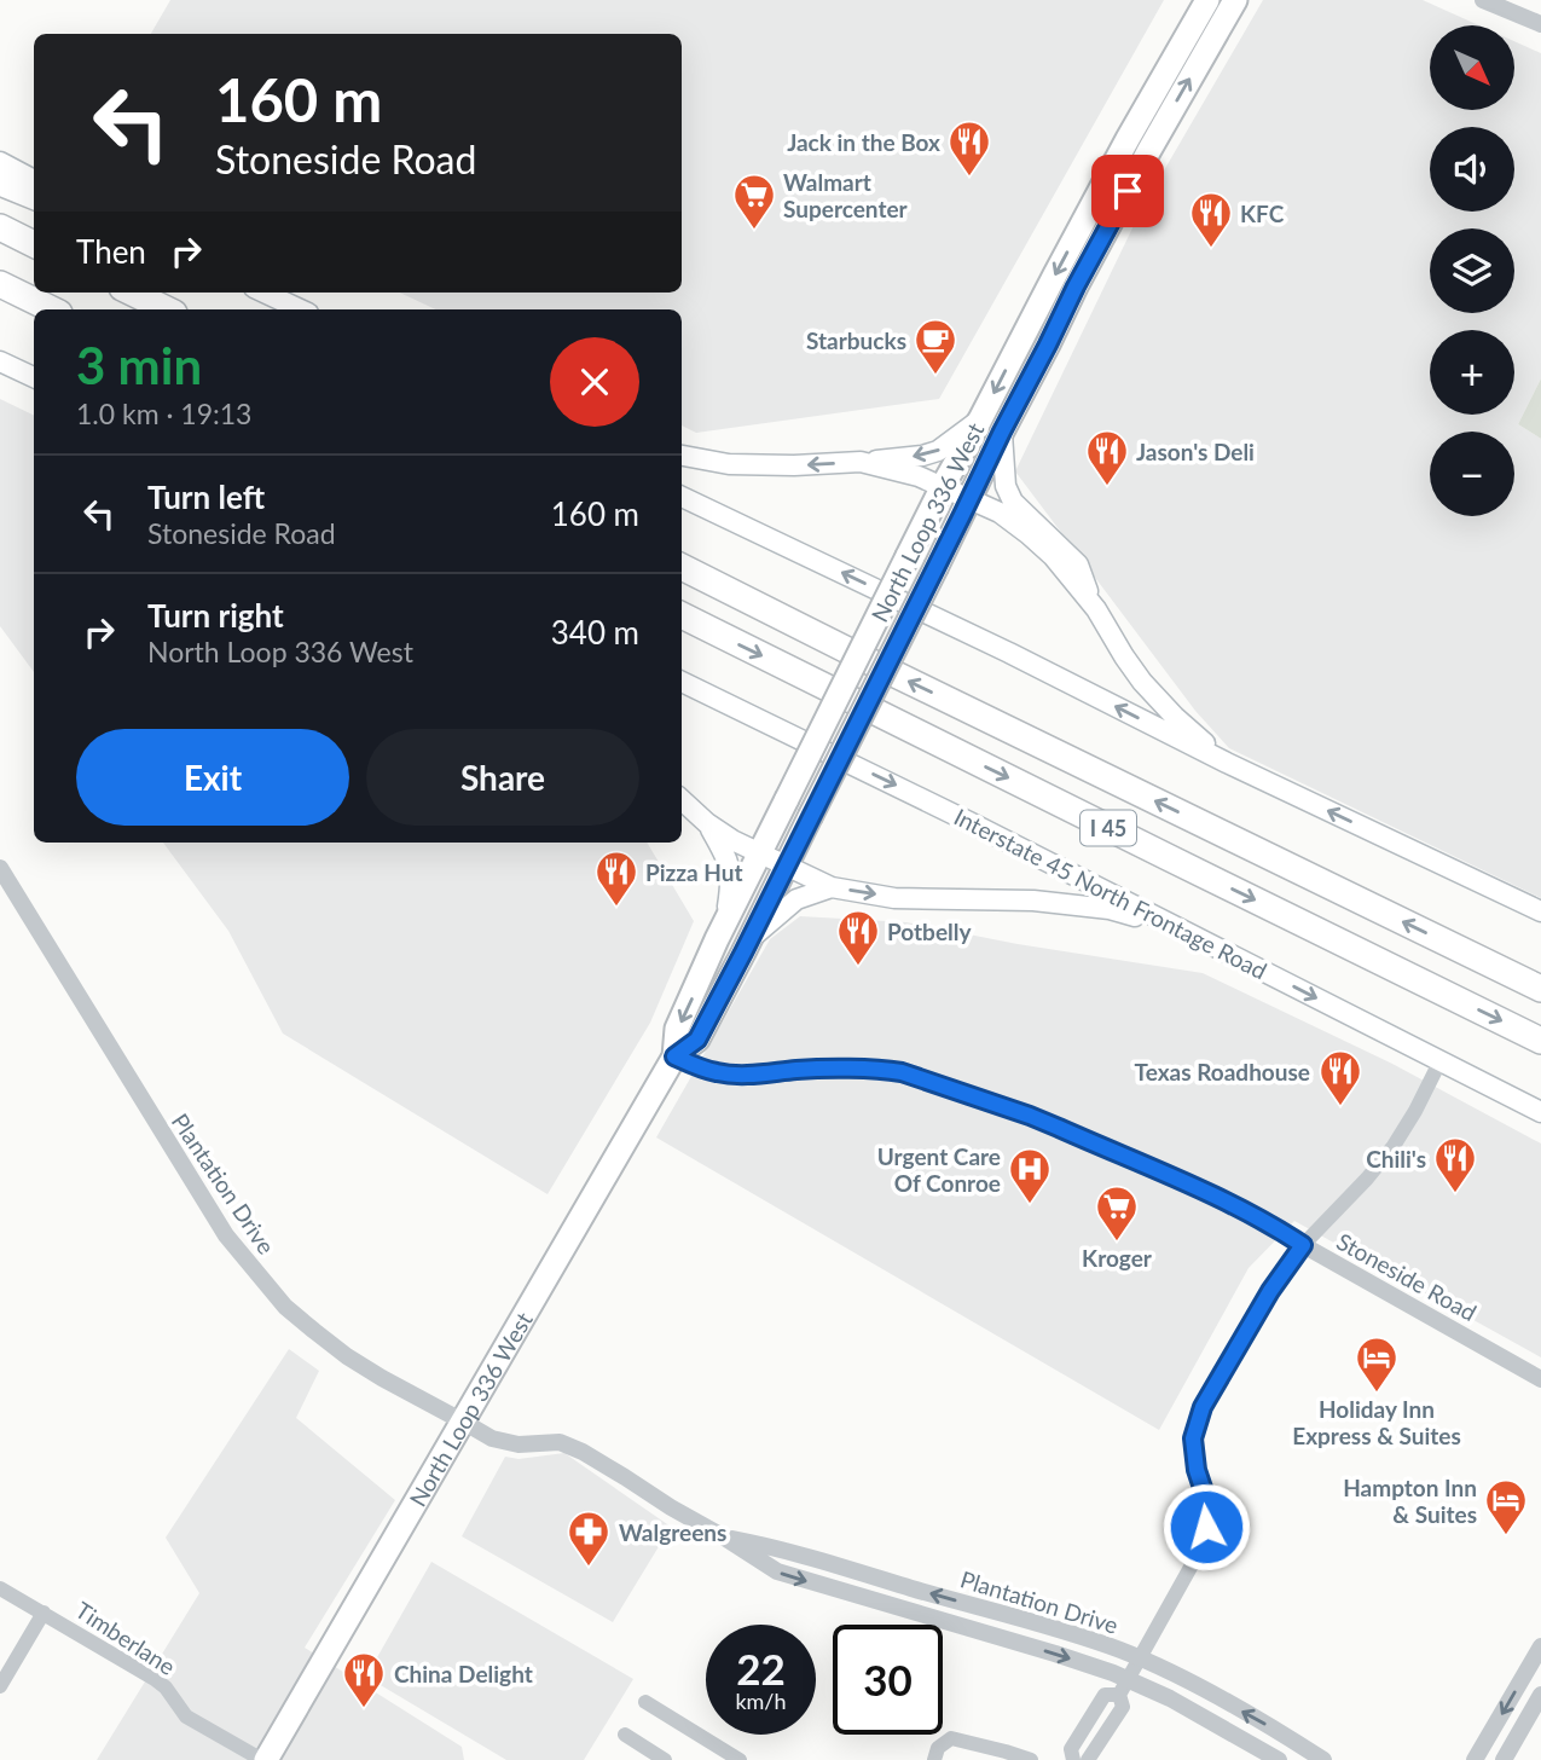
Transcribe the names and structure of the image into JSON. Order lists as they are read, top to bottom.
{
  "streets": {
    "highway": ["I 45"],
    "main road": ["North Loop 336 West", "Interstate 45 North Frontage Road"],
    "street": ["Plantation Drive", "Stoneside Road", "Timberlane"]
  },
  "crossings": [
    ["North Loop 336 West", "Plantation Drive"],
    ["North Loop 336 West", "Stoneside Road"],
    ["North Loop 336 West", "Timberlane"]
  ],
  "places": {
    "restaurant": [
      "Jack in the Box",
      "KFC",
      "Jason's Deli",
      "Pizza Hut",
      "Potbelly",
      "Texas Roadhouse",
      "Chili's",
      "China Delight"
    ],
    "supermarket": ["Walmart Supercenter", "Kroger"],
    "cafe": ["Starbucks"],
    "hospital": ["Urgent Care Of Conroe"],
    "hotel": ["Holiday Inn Express & Suites", "Hampton Inn & Suites"],
    "pharmacy": ["Walgreens"]
  },
  "north": "bottom right",
  "page": {
    "map_buttons": ["+", "−"],
    "turn": ["160 m", "Stoneside Road"],
    "then": "Then",
    "heading": ["3 min", "1.0 km · 19:13"],
    "list": [
      {
        "name": "Turn left",
        "note": "Stoneside Road",
        "value": "160 m"
      },
      {
        "name": "Turn right",
        "note": "North Loop 336 West",
        "value": "340 m"
      }
    ],
    "buttons": ["Exit", "Share"],
    "speed": "22 km/h",
    "limit": "30"
  }
}
